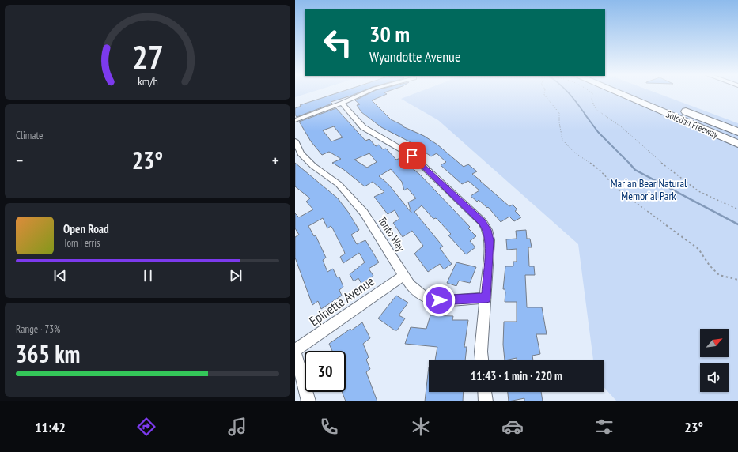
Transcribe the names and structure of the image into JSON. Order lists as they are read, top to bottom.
{
  "streets": {
    "highway": ["Soledad Freeway"],
    "street": ["Tonto Way", "Epinette Avenue"]
  },
  "crossings": [
    ["Tonto Way", "Epinette Avenue"]
  ],
  "parks": ["Marian Bear Natural Memorial Park"],
  "north": "top right",
  "page": {
    "turn": ["30 m", "Wyandotte Avenue"],
    "tile": [
      "Climate",
      ["Range · 73%", "365 km"]
    ],
    "heat": ["−", "23°", "+"],
    "song": ["Open Road", "Tom Ferris"],
    "limit": "30",
    "trip": "11:43 · 1 min · 220 m",
    "tabs": ["11:42", "23°"],
    "gauge": ["27", "km/h"]
  }
}
